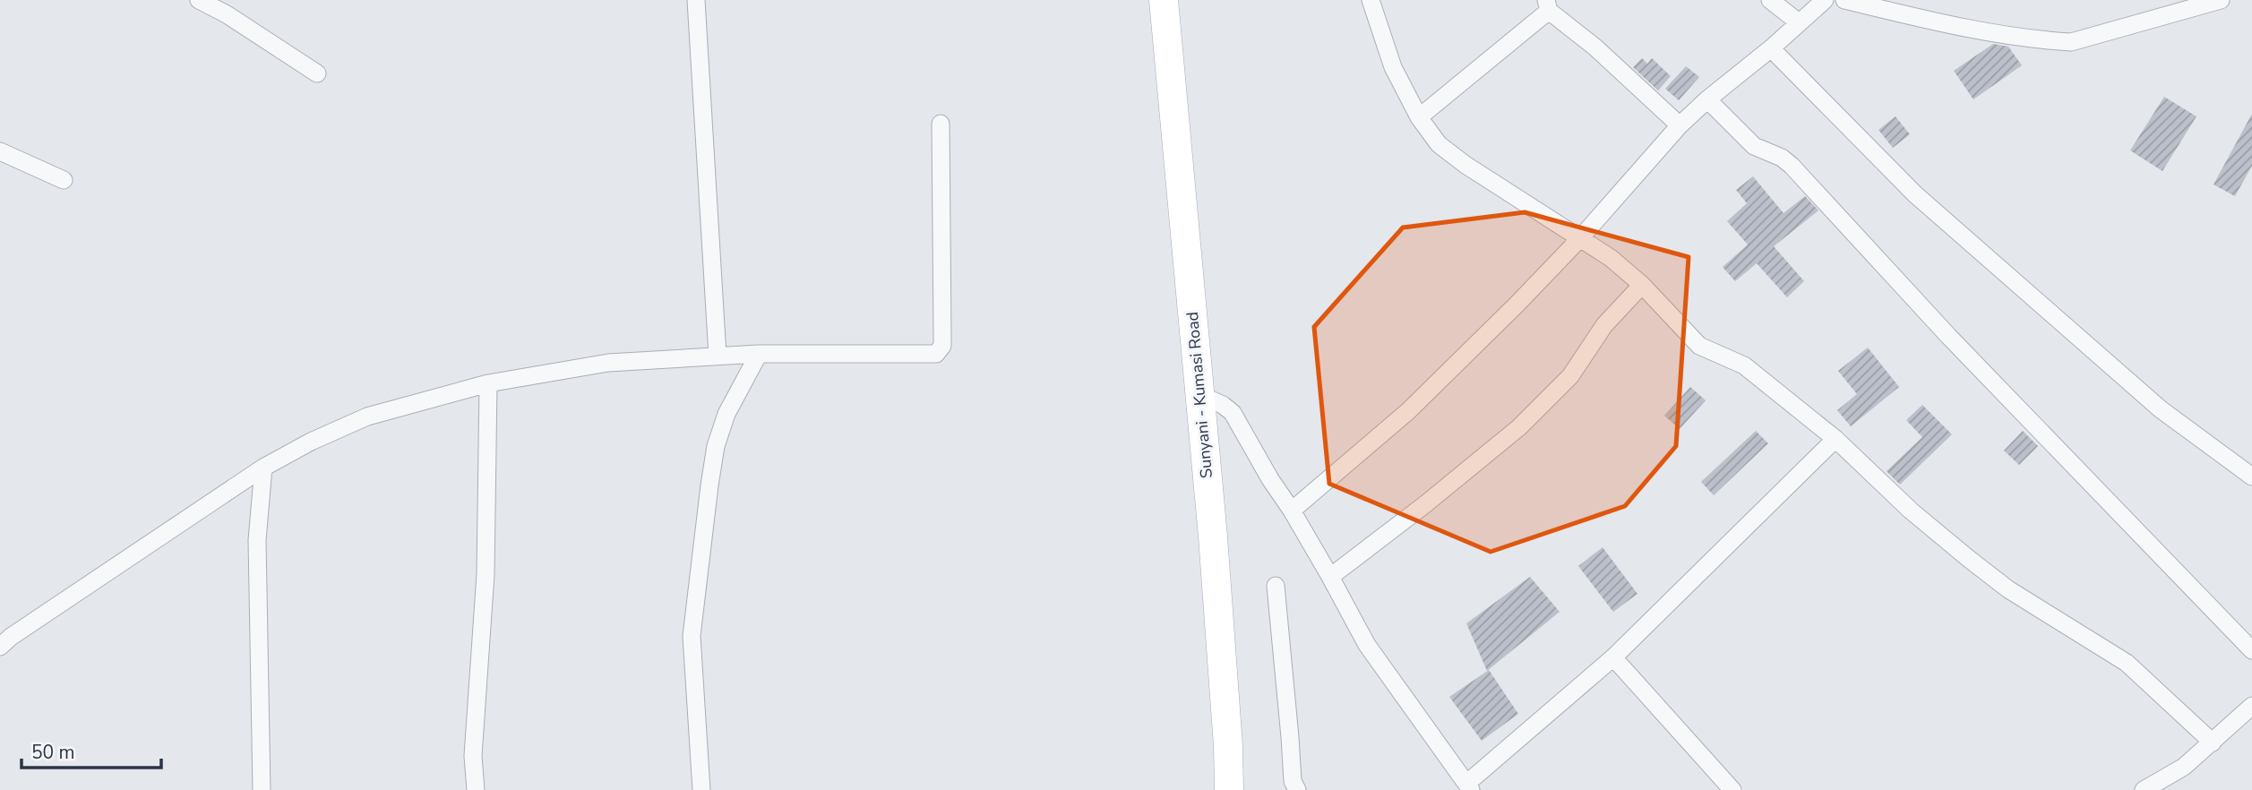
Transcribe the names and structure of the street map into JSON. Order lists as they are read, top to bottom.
{
  "streets": {
    "main road": ["Sunyani - Kumasi Road"]
  },
  "scale_bar": "50 m"
}
